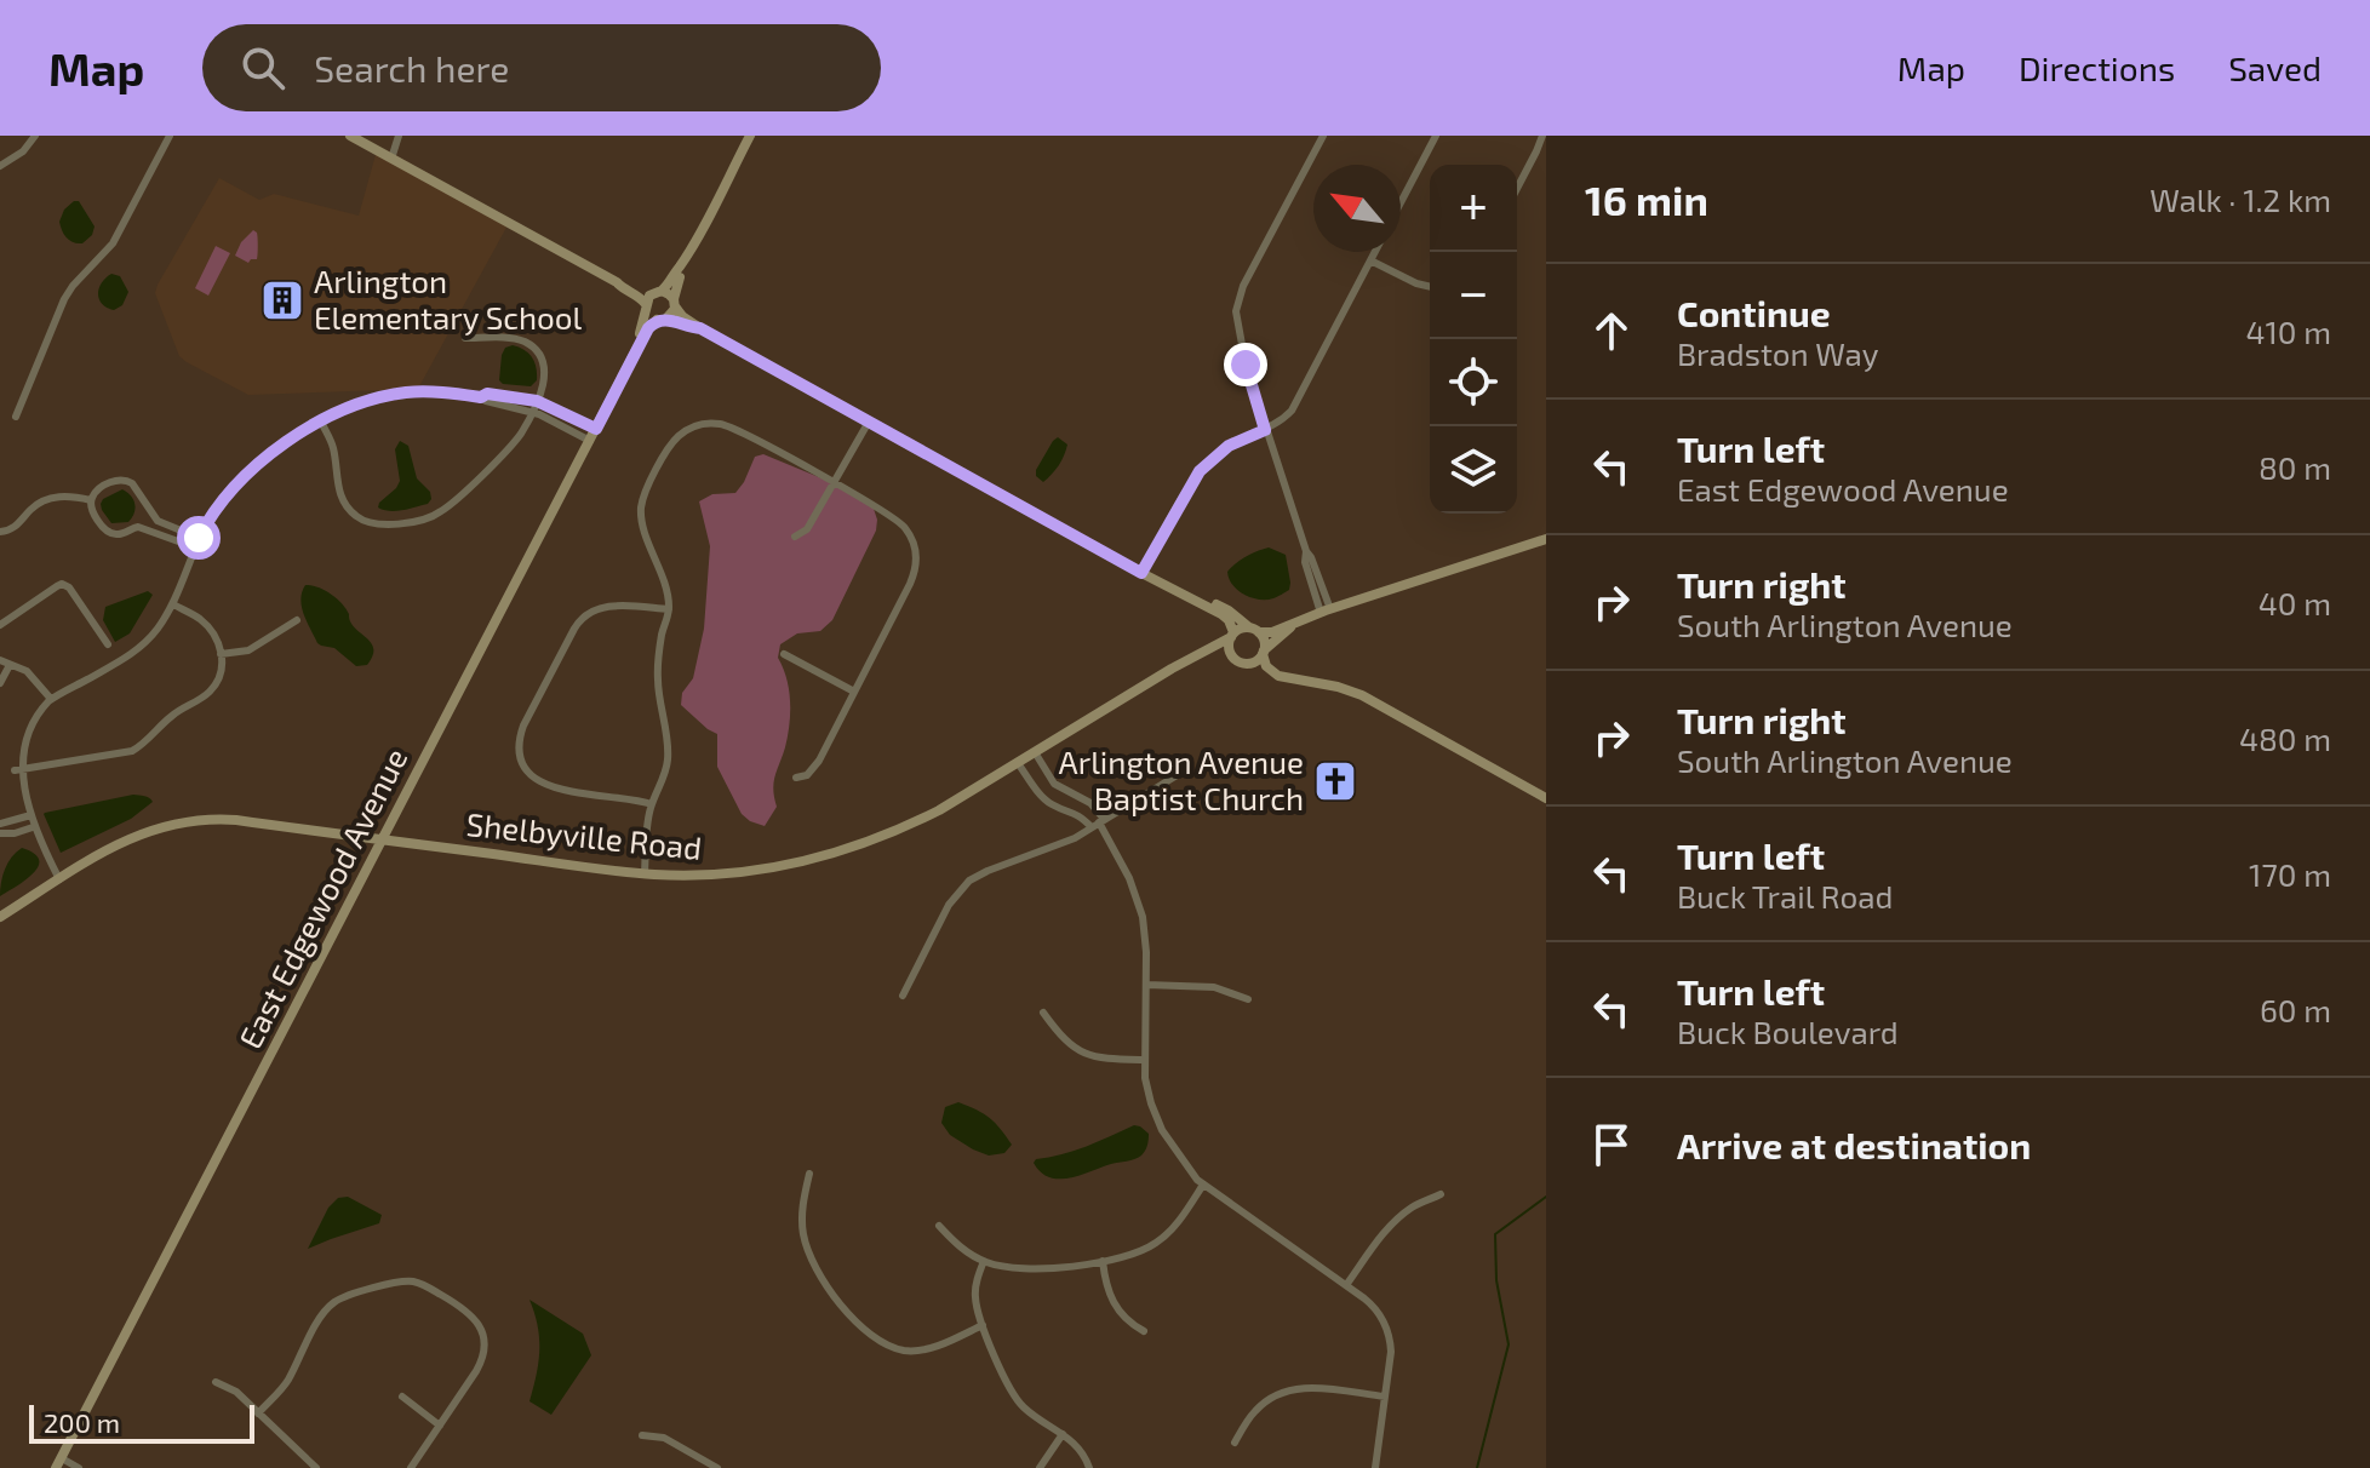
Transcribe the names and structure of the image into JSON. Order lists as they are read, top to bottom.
{
  "streets": {
    "main road": ["Shelbyville Road", "East Edgewood Avenue"]
  },
  "crossings": [
    ["Shelbyville Road", "East Edgewood Avenue"]
  ],
  "places": {
    "building": ["Arlington Elementary School"],
    "church": ["Arlington Avenue Baptist Church"]
  },
  "scale_bar": "200 m",
  "north": "top left",
  "page": {
    "header": "Map",
    "search": "Search here",
    "nav": ["Map", "Directions", "Saved"],
    "heading": ["16 min", "Walk · 1.2 km"],
    "map_buttons": ["+", "−"],
    "list": [
      ["Continue", "Bradston Way", "410 m"],
      ["Turn left", "East Edgewood Avenue", "80 m"],
      ["Turn right", "South Arlington Avenue", "40 m"],
      ["Turn right", "South Arlington Avenue", "480 m"],
      ["Turn left", "Buck Trail Road", "170 m"],
      ["Turn left", "Buck Boulevard", "60 m"],
      "Arrive at destination"
    ],
    "scale": "200 m"
  }
}
